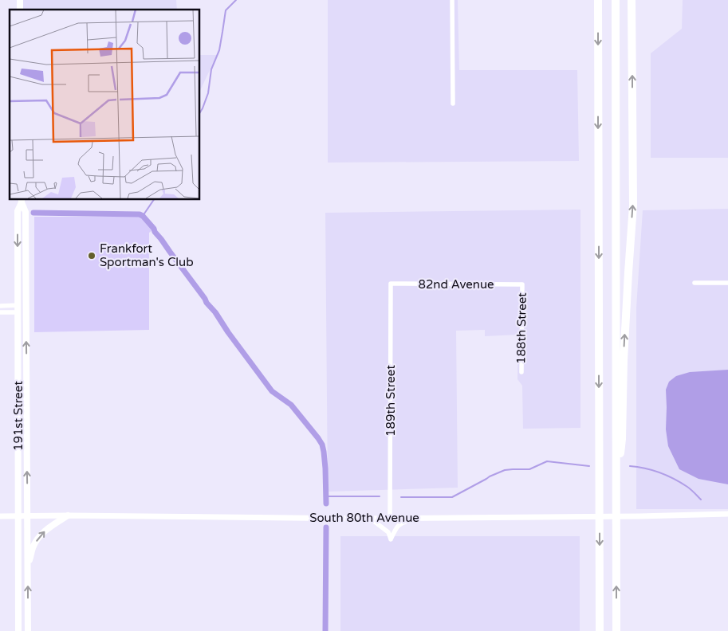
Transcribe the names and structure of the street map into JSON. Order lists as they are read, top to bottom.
{
  "streets": {
    "main road": ["191st Street"],
    "street": [
      "82nd Avenue",
      "188th Street",
      "189th Street",
      "South 80th Avenue"
    ]
  },
  "crossings": [
    ["82nd Avenue", "188th Street"],
    ["82nd Avenue", "189th Street"],
    ["189th Street", "South 80th Avenue"],
    ["191st Street", "South 80th Avenue"]
  ],
  "places": ["Frankfort Sportman's Club"]
}
